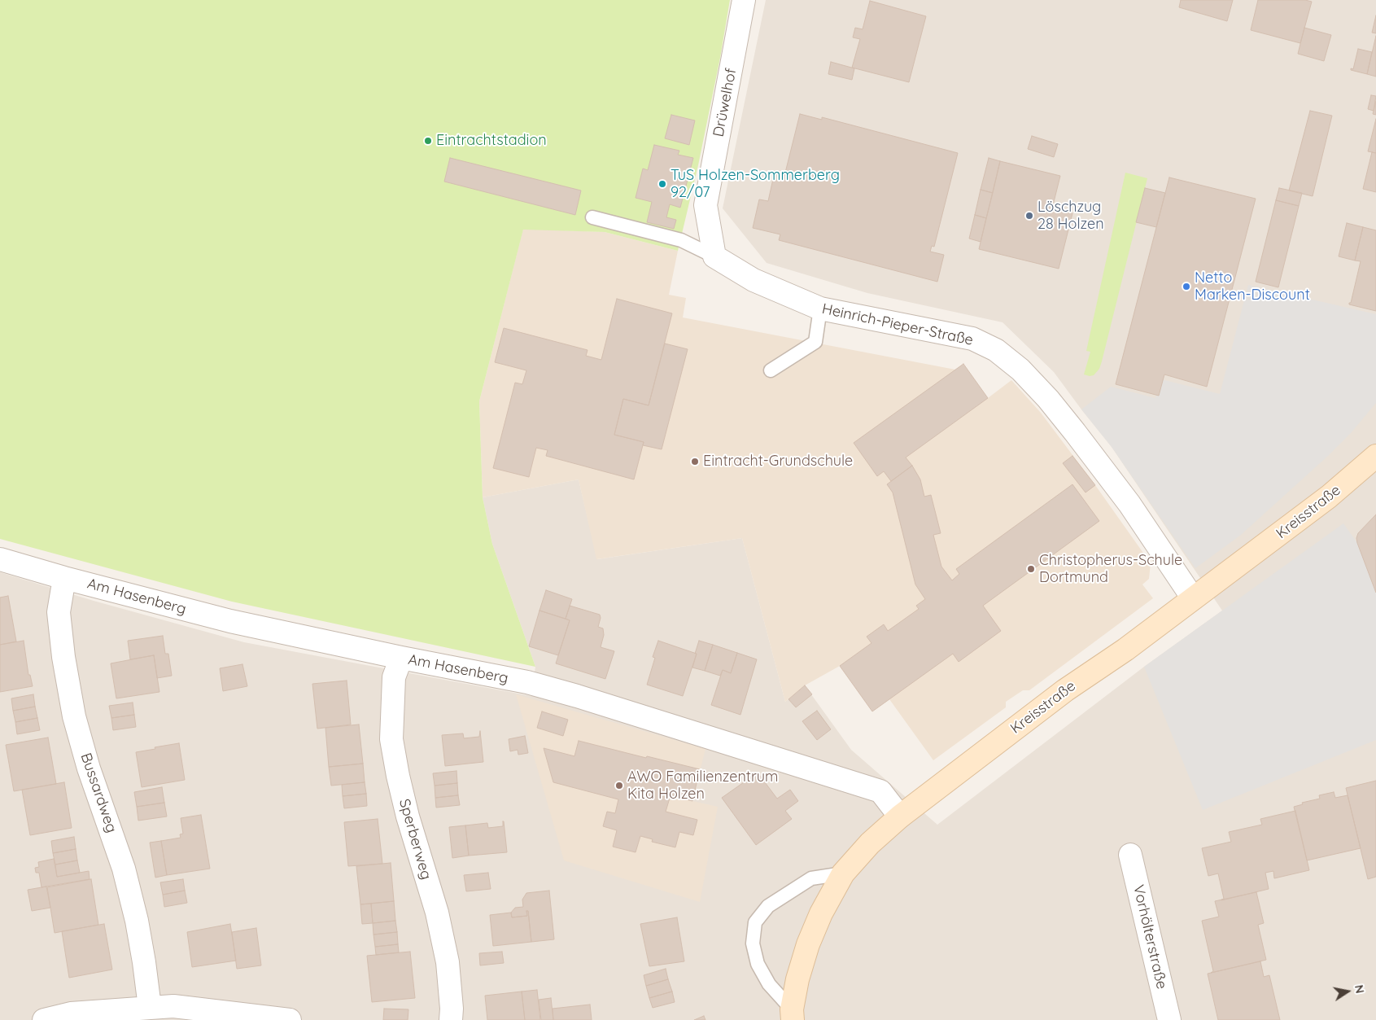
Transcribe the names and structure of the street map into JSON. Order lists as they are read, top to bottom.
{
  "streets": {
    "main road": ["Kreisstraße"],
    "street": [
      "Drüwelhof",
      "Heinrich-Pieper-Straße",
      "Am Hasenberg",
      "Bussardweg",
      "Sperberweg",
      "Vorhölterstraße"
    ]
  },
  "crossings": [
    ["Drüwelhof", "Heinrich-Pieper-Straße"],
    ["Heinrich-Pieper-Straße", "Kreisstraße"],
    ["Kreisstraße", "Am Hasenberg"],
    ["Am Hasenberg", "Bussardweg"],
    ["Am Hasenberg", "Sperberweg"]
  ],
  "places": [
    "Eintrachtstadion",
    "TuS Holzen-Sommerberg 92/07",
    "Löschzug 28 Holzen",
    "Netto Marken-Discount",
    "Eintracht-Grundschule",
    "Christopherus-Schule Dortmund",
    "AWO Familienzentrum Kita Holzen"
  ],
  "north": "right"
}
